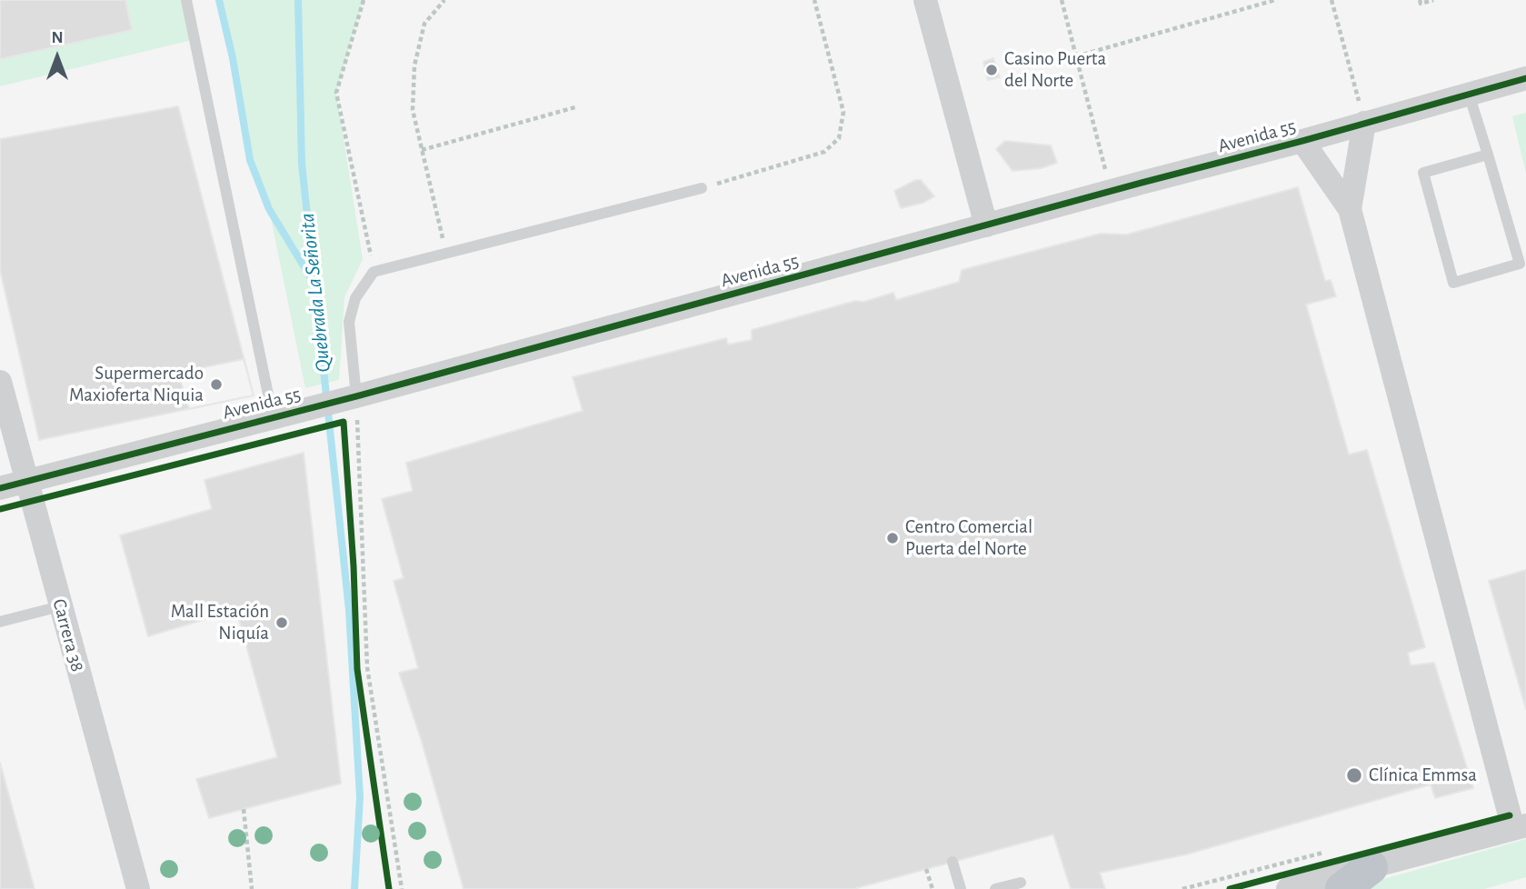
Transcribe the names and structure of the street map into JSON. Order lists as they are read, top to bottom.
{
  "streets": {
    "street": ["Avenida 55", "Carrera 38"]
  },
  "crossings": [
    ["Avenida 55", "Carrera 38"]
  ],
  "water": ["Quebrada La Señorita"],
  "places": [
    "Casino Puerta del Norte",
    "Supermercado Maxioferta Niquia",
    "Centro Comercial Puerta del Norte",
    "Mall Estación Niquía",
    "Clínica Emmsa"
  ],
  "north": "top"
}
